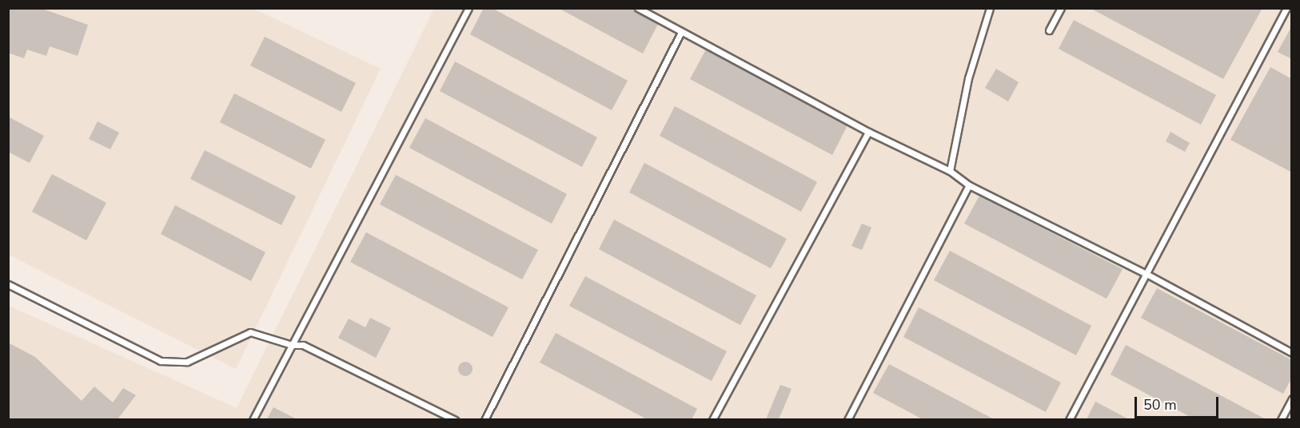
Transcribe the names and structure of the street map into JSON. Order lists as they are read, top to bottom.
{
  "scale_bar": "50 m"
}
